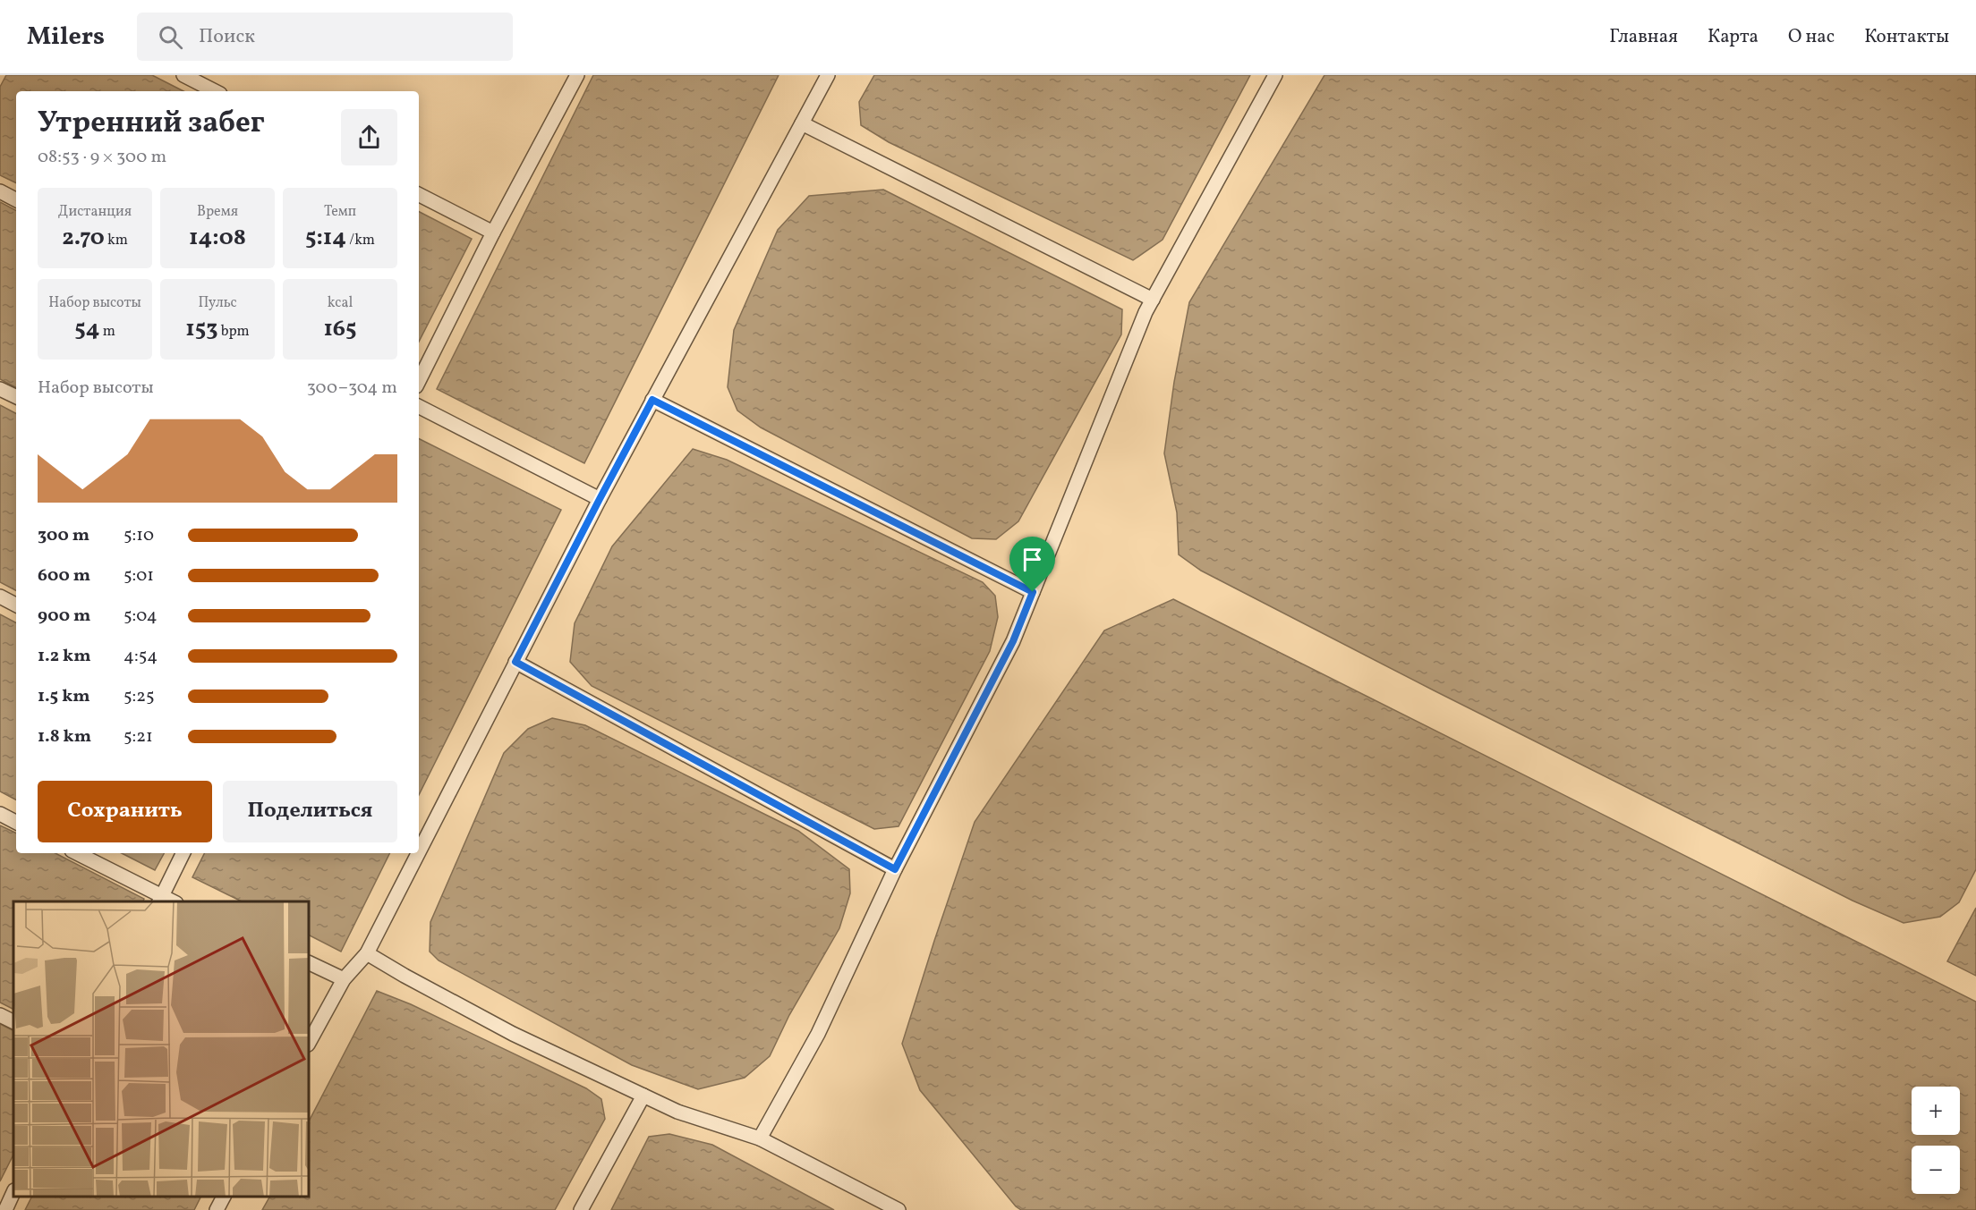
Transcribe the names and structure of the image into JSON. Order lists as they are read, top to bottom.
{
  "page": {
    "header": "Milers",
    "search": "Поиск",
    "nav": [
      "Главная",
      "Карта",
      "О нас",
      "Контакты"
    ],
    "heading": ["Утренний забег", "08:53 · 9 × 300 m"],
    "stats": [
      ["Дистанция", "2.70 km"],
      ["Время", "14:08"],
      ["Темп", "5:14 /km"],
      ["Набор высоты", "54 m"],
      ["Пульс", "153 bpm"],
      ["kcal", "165"]
    ],
    "chart": ["Набор высоты", "300–304 m"],
    "list": [
      {
        "name": "300 m",
        "note": "5:10"
      },
      {
        "name": "600 m",
        "note": "5:01"
      },
      {
        "name": "900 m",
        "note": "5:04"
      },
      {
        "name": "1.2 km",
        "note": "4:54"
      },
      {
        "name": "1.5 km",
        "note": "5:25"
      },
      {
        "name": "1.8 km",
        "note": "5:21"
      }
    ],
    "buttons": ["Сохранить", "Поделиться"],
    "map_buttons": ["+", "−"]
  }
}
